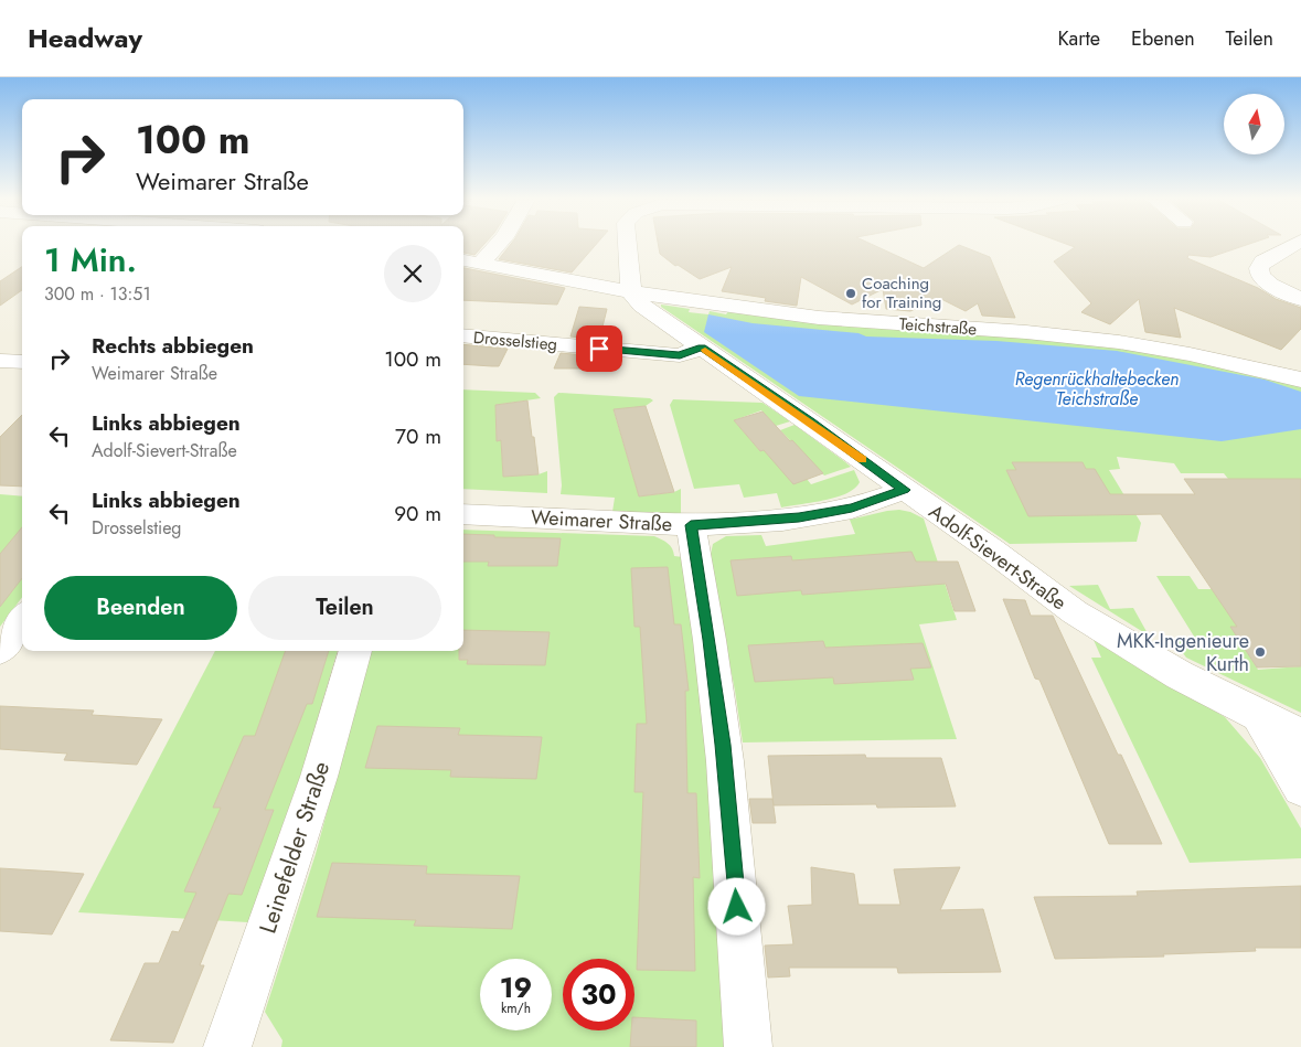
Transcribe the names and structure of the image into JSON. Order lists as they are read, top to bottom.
{
  "streets": {
    "street": [
      "Teichstraße",
      "Drosselstieg",
      "Weimarer Straße",
      "Adolf-Sievert-Straße",
      "Leinefelder Straße"
    ]
  },
  "crossings": [
    ["Teichstraße", "Adolf-Sievert-Straße"],
    ["Drosselstieg", "Adolf-Sievert-Straße"],
    ["Weimarer Straße", "Adolf-Sievert-Straße"]
  ],
  "water": ["Regenrückhaltebecken Teichstraße"],
  "places": ["Coaching for Training", "MKK-Ingenieure Kurth"],
  "north": "top",
  "page": {
    "header": "Headway",
    "nav": ["Karte", "Ebenen", "Teilen"],
    "turn": ["100 m", "Weimarer Straße"],
    "heading": ["1 Min.", "300 m · 13:51"],
    "list": [
      {
        "name": "Rechts abbiegen",
        "note": "Weimarer Straße",
        "value": "100 m"
      },
      {
        "name": "Links abbiegen",
        "note": "Adolf-Sievert-Straße",
        "value": "70 m"
      },
      {
        "name": "Links abbiegen",
        "note": "Drosselstieg",
        "value": "90 m"
      }
    ],
    "buttons": ["Beenden", "Teilen"],
    "speed": "19 km/h",
    "limit": "30"
  }
}
